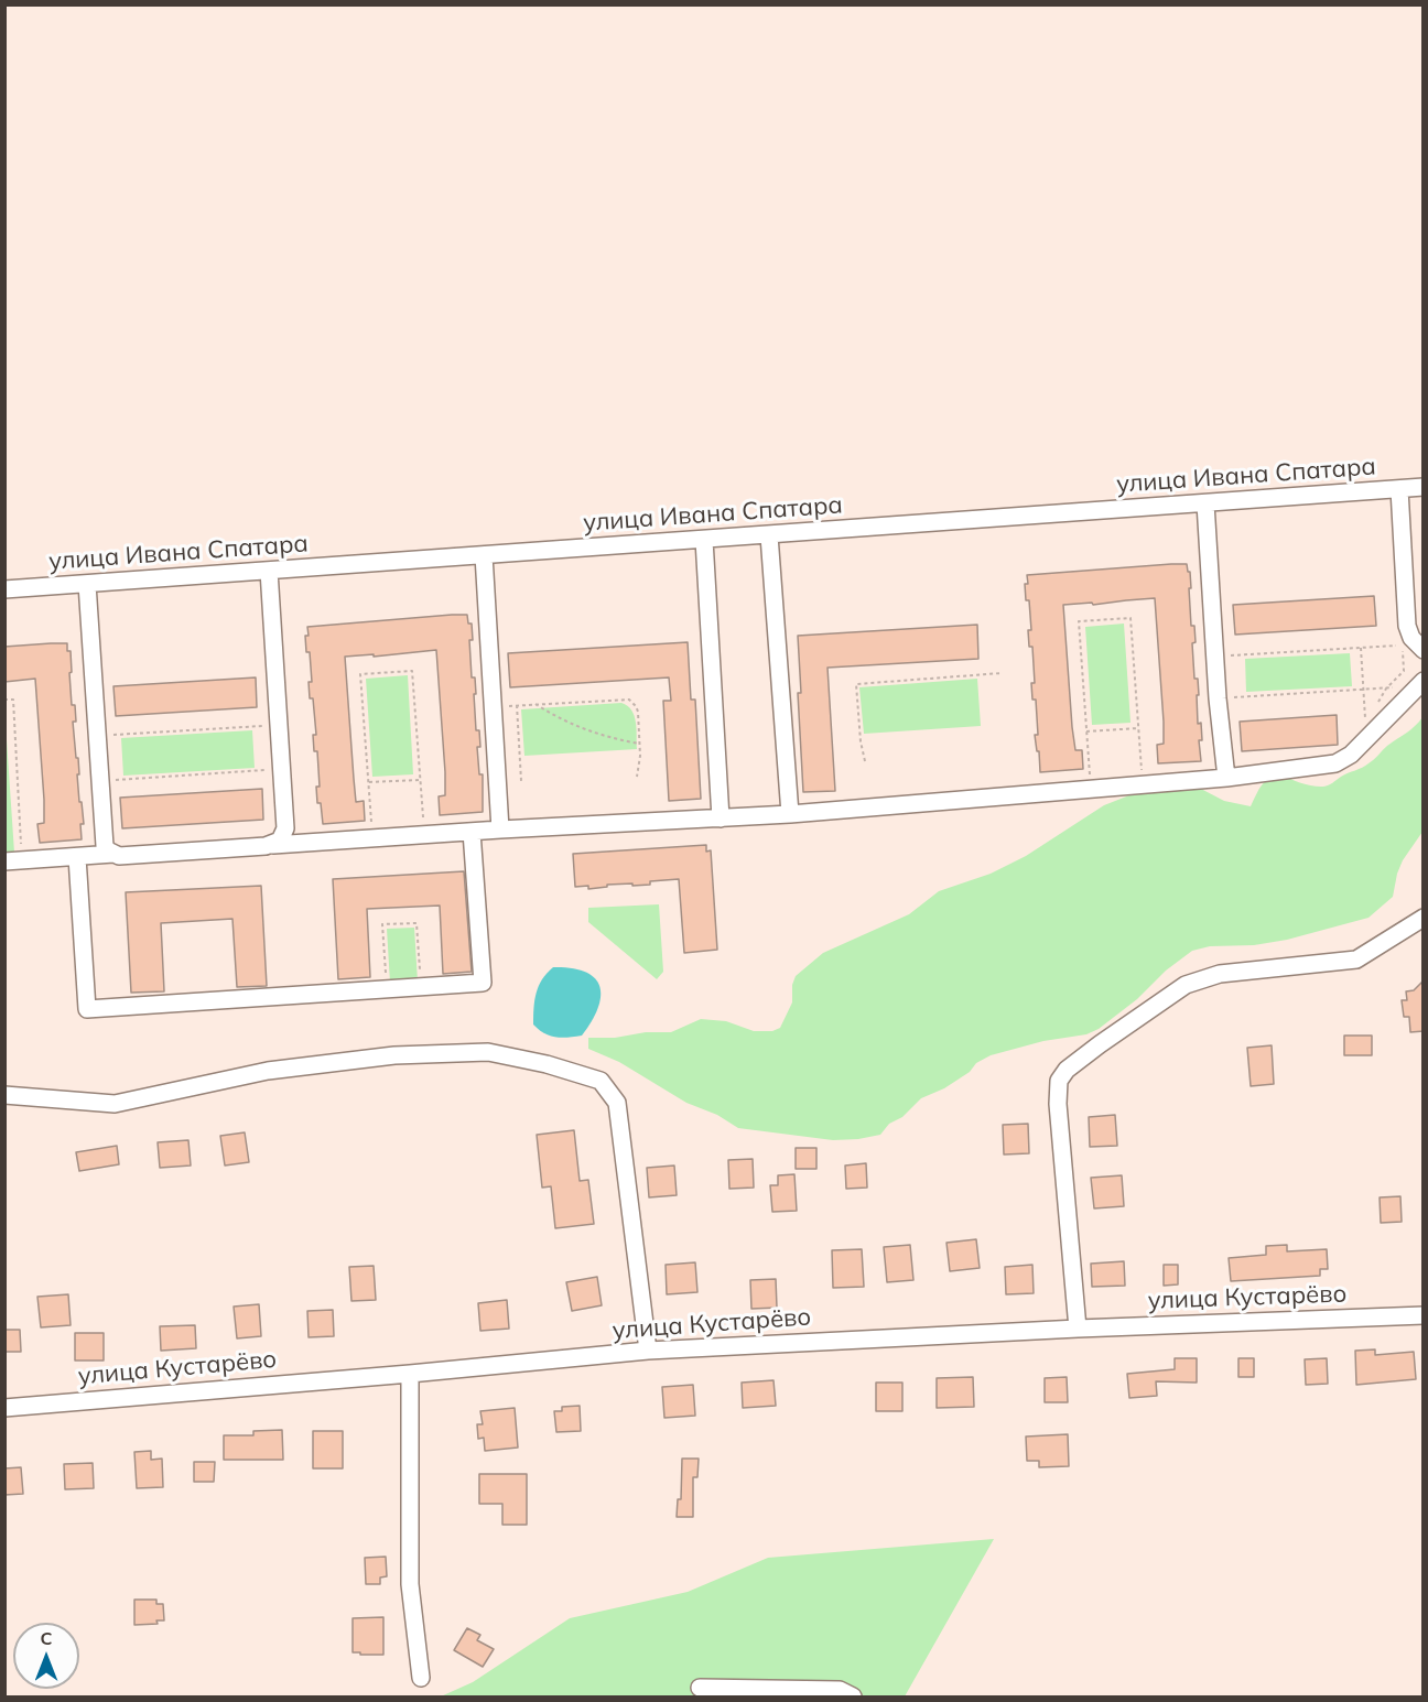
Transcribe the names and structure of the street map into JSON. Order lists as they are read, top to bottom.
{
  "streets": {
    "street": ["улица Ивана Спатара", "улица Кустарёво"]
  },
  "north": "top"
}
